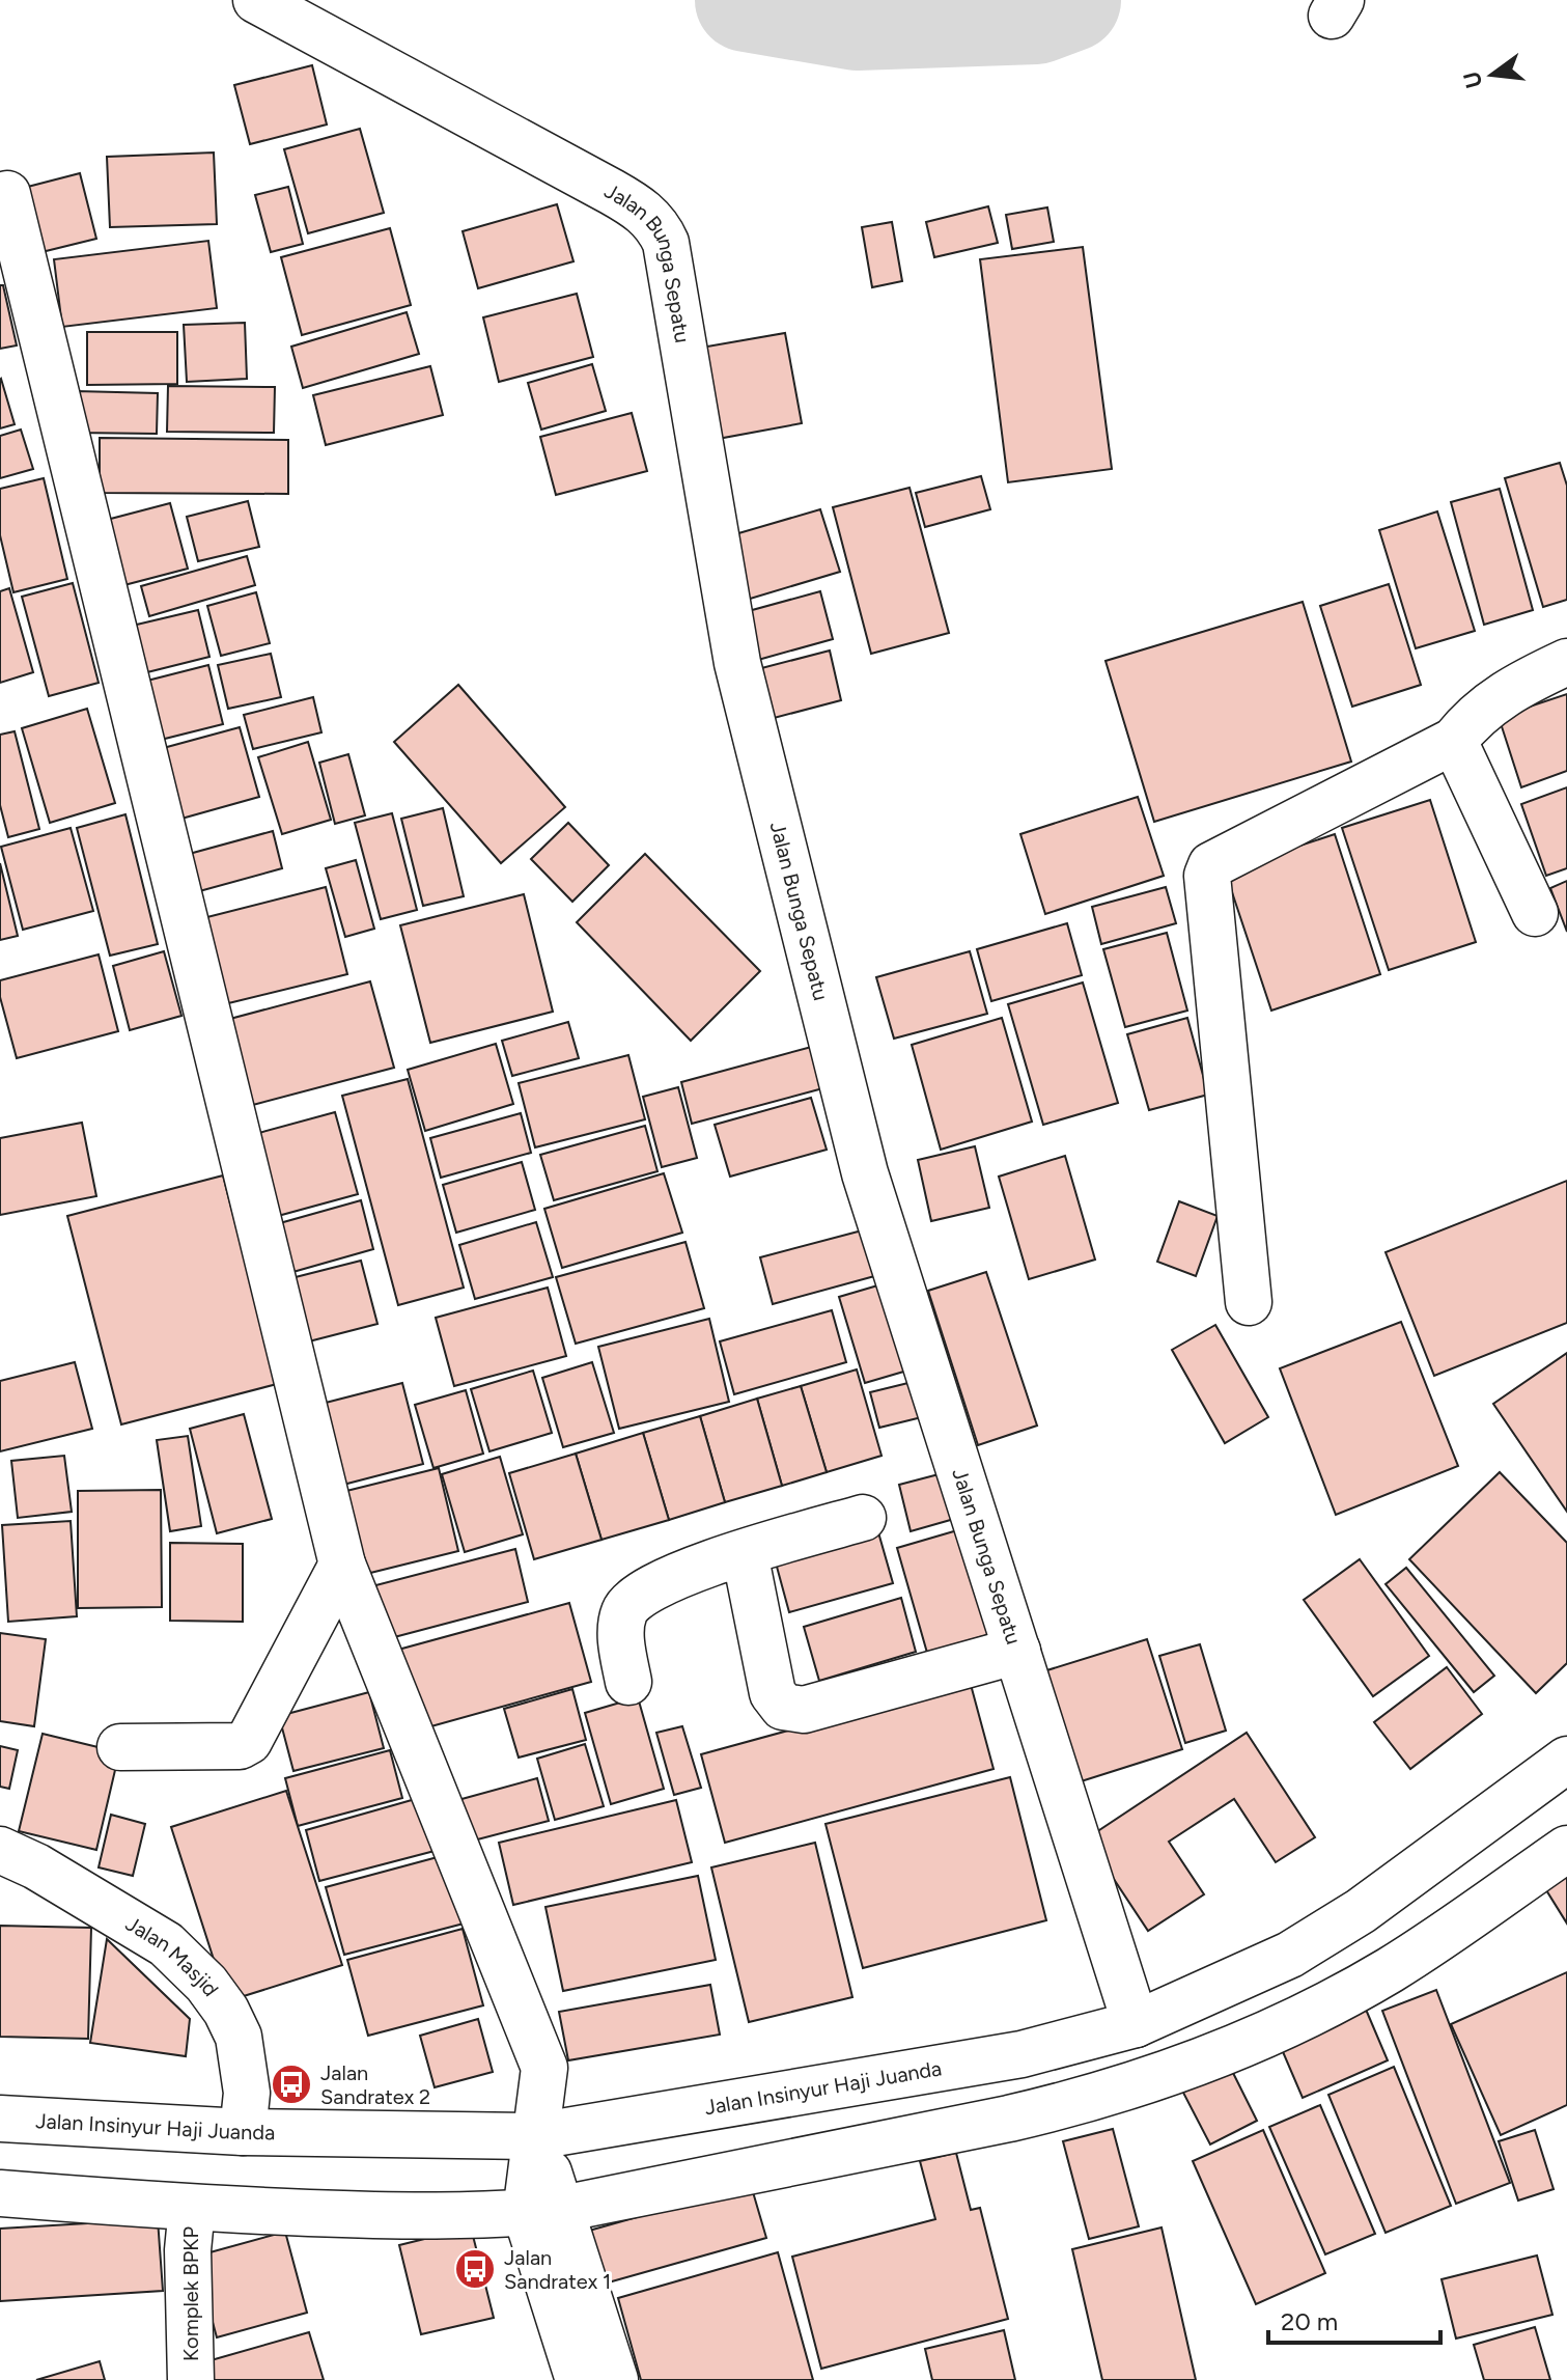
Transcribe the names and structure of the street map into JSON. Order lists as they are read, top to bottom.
{
  "streets": {
    "main road": [
      "Jalan Bunga Sepatu",
      "Jalan Masjid",
      "Jalan Insinyur Haji Juanda",
      "Komplek BPKP"
    ]
  },
  "crossings": [
    ["Jalan Bunga Sepatu", "Jalan Insinyur Haji Juanda"],
    ["Jalan Masjid", "Jalan Insinyur Haji Juanda"]
  ],
  "places": {
    "bus stop": ["Jalan Sandratex 2", "Jalan Sandratex 1"]
  },
  "scale_bar": "20 m",
  "north": "left"
}
